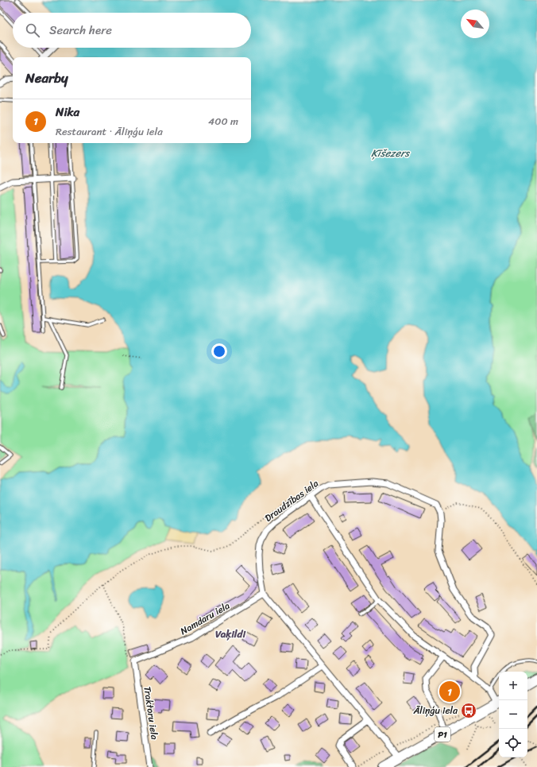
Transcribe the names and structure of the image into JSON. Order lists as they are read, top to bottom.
{
  "streets": {
    "main road": ["P1"],
    "street": ["Draudzības iela", "Namdaru iela", "Traktoru iela"]
  },
  "crossings": [
    ["Draudzības iela", "Namdaru iela"],
    ["Draudzības iela", "P1"],
    ["Namdaru iela", "Traktoru iela"]
  ],
  "districts": ["Vaķildi"],
  "water": ["Ķīšezers"],
  "places": {
    "bus stop": ["Āliņģu iela"]
  },
  "north": "top left",
  "page": {
    "search": "Search here",
    "heading": "Nearby",
    "list": [
      {
        "mark": "1",
        "name": "Nika",
        "note": "Restaurant · Āliņģu iela",
        "value": "400 m"
      }
    ],
    "map_buttons": ["+", "−"],
    "pins": "1"
  }
}
